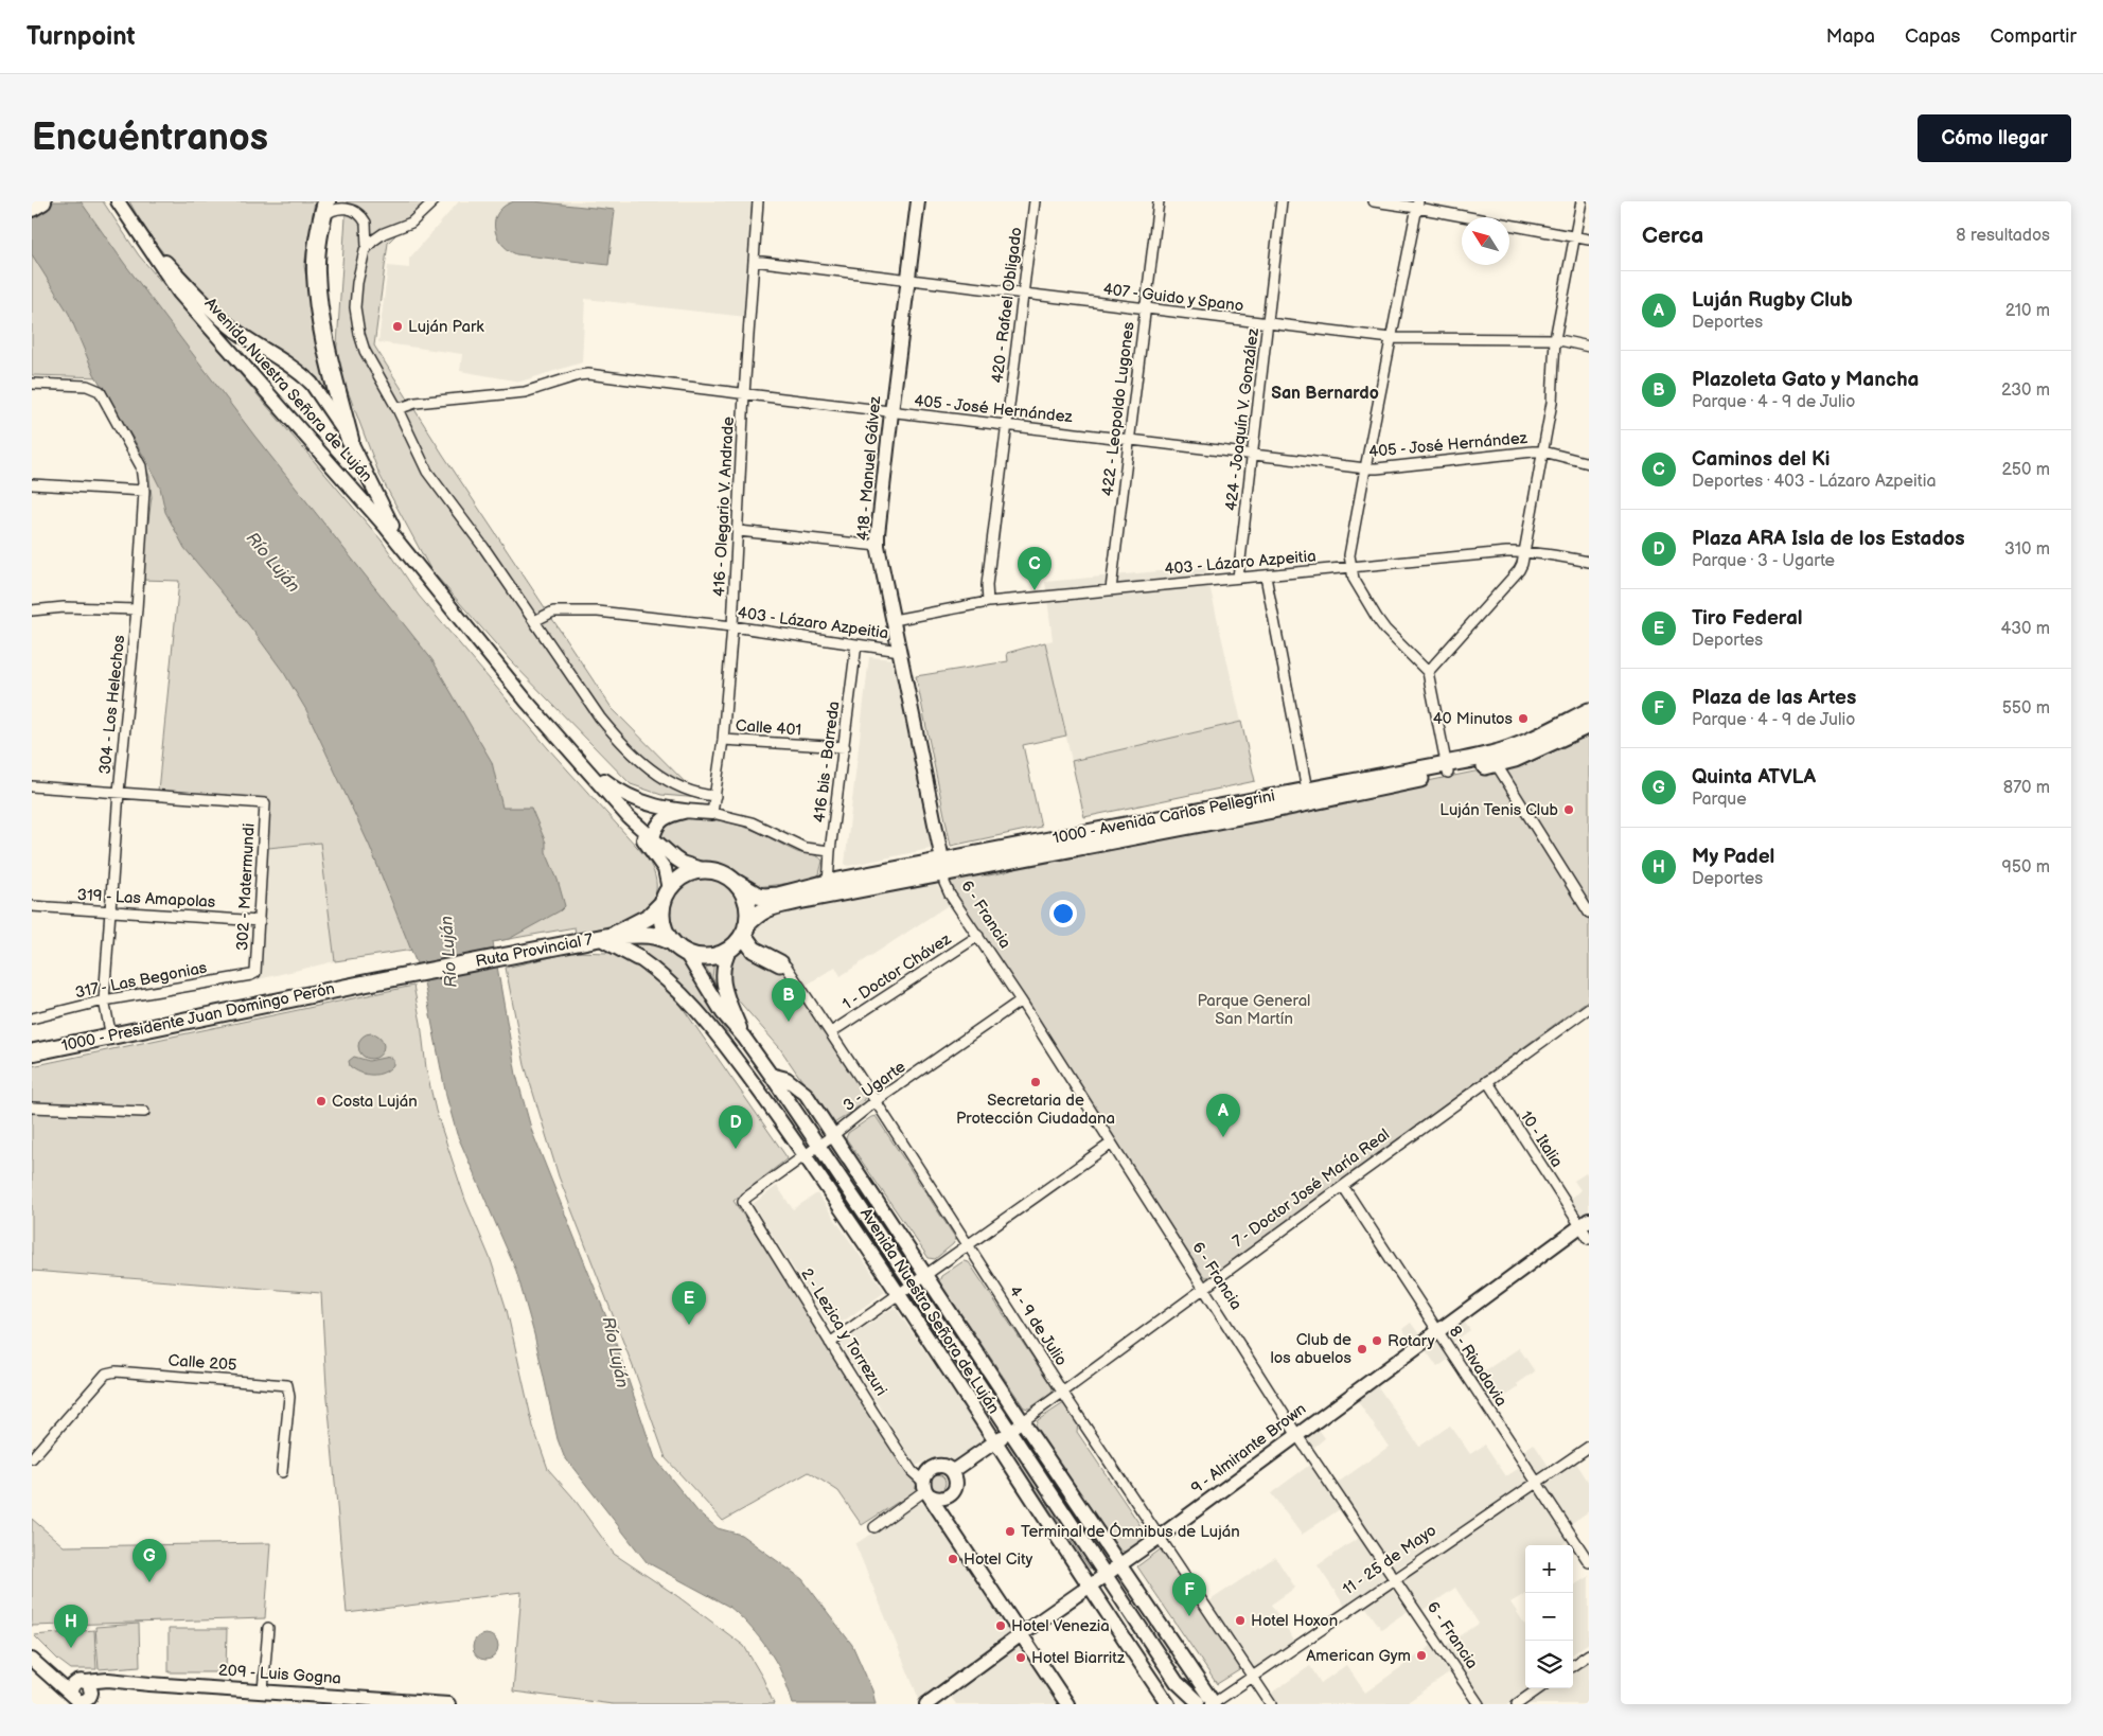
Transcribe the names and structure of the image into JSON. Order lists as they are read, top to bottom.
{
  "streets": {
    "main road": ["1000 - Avenida Carlos Pellegrini", "Ruta Provincial 7", "1000 - Presidente Juan Domingo Perón"],
    "street": [
      "407 - Guido y Spano",
      "420 - Rafael Obligado",
      "Avenida Nuestra Señora de Luján",
      "405 - José Hernández",
      "422 - Leopoldo Lugones",
      "424 - Joaquín V. González",
      "418 - Manuel Gálvez",
      "416 - Olegario V. Andrade",
      "403 - Lázaro Azpeitia",
      "304 - Los Helechos",
      "Calle 401",
      "416 bis - Barreda",
      "302 - Matermundi",
      "319 - Las Amapolas",
      "6 - Francia",
      "1 - Doctor Chávez",
      "317 - Las Begonias",
      "3 - Ugarte",
      "10 - Italia",
      "7 - Doctor José María Real",
      "4 - 9 de Julio",
      "2 - Lezica y Torrezuri",
      "Calle 205",
      "8 - Rivadavia",
      "9 - Almirante Brown",
      "11 - 25 de Mayo",
      "209 - Luis Gogna"
    ]
  },
  "crossings": [
    ["407 - Guido y Spano", "420 - Rafael Obligado"],
    ["407 - Guido y Spano", "422 - Leopoldo Lugones"],
    ["407 - Guido y Spano", "424 - Joaquín V. González"],
    ["407 - Guido y Spano", "418 - Manuel Gálvez"],
    ["407 - Guido y Spano", "416 - Olegario V. Andrade"],
    ["420 - Rafael Obligado", "405 - José Hernández"],
    ["420 - Rafael Obligado", "403 - Lázaro Azpeitia"],
    ["Avenida Nuestra Señora de Luján", "1000 - Avenida Carlos Pellegrini"],
    ["Avenida Nuestra Señora de Luján", "Ruta Provincial 7"],
    ["Avenida Nuestra Señora de Luján", "3 - Ugarte"],
    ["Avenida Nuestra Señora de Luján", "7 - Doctor José María Real"],
    ["Avenida Nuestra Señora de Luján", "9 - Almirante Brown"],
    ["Avenida Nuestra Señora de Luján", "11 - 25 de Mayo"],
    ["405 - José Hernández", "422 - Leopoldo Lugones"],
    ["405 - José Hernández", "424 - Joaquín V. González"],
    ["405 - José Hernández", "418 - Manuel Gálvez"],
    ["405 - José Hernández", "416 - Olegario V. Andrade"],
    ["422 - Leopoldo Lugones", "403 - Lázaro Azpeitia"],
    ["424 - Joaquín V. González", "403 - Lázaro Azpeitia"],
    ["418 - Manuel Gálvez", "403 - Lázaro Azpeitia"],
    ["418 - Manuel Gálvez", "1000 - Avenida Carlos Pellegrini"],
    ["418 - Manuel Gálvez", "6 - Francia"],
    ["416 - Olegario V. Andrade", "403 - Lázaro Azpeitia"],
    ["416 - Olegario V. Andrade", "Calle 401"],
    ["403 - Lázaro Azpeitia", "416 bis - Barreda"],
    ["304 - Los Helechos", "302 - Matermundi"],
    ["304 - Los Helechos", "319 - Las Amapolas"],
    ["304 - Los Helechos", "317 - Las Begonias"],
    ["304 - Los Helechos", "1000 - Presidente Juan Domingo Perón"],
    ["Calle 401", "416 bis - Barreda"],
    ["416 bis - Barreda", "1000 - Avenida Carlos Pellegrini"],
    ["1000 - Avenida Carlos Pellegrini", "6 - Francia"],
    ["1000 - Avenida Carlos Pellegrini", "Ruta Provincial 7"],
    ["302 - Matermundi", "319 - Las Amapolas"],
    ["302 - Matermundi", "317 - Las Begonias"],
    ["6 - Francia", "1 - Doctor Chávez"],
    ["6 - Francia", "3 - Ugarte"],
    ["6 - Francia", "7 - Doctor José María Real"],
    ["6 - Francia", "9 - Almirante Brown"],
    ["6 - Francia", "11 - 25 de Mayo"],
    ["Ruta Provincial 7", "1000 - Presidente Juan Domingo Perón"],
    ["1 - Doctor Chávez", "4 - 9 de Julio"],
    ["3 - Ugarte", "4 - 9 de Julio"],
    ["3 - Ugarte", "2 - Lezica y Torrezuri"],
    ["10 - Italia", "7 - Doctor José María Real"],
    ["10 - Italia", "9 - Almirante Brown"],
    ["7 - Doctor José María Real", "4 - 9 de Julio"],
    ["7 - Doctor José María Real", "2 - Lezica y Torrezuri"],
    ["7 - Doctor José María Real", "8 - Rivadavia"],
    ["4 - 9 de Julio", "9 - Almirante Brown"],
    ["4 - 9 de Julio", "11 - 25 de Mayo"],
    ["2 - Lezica y Torrezuri", "9 - Almirante Brown"],
    ["8 - Rivadavia", "9 - Almirante Brown"],
    ["8 - Rivadavia", "11 - 25 de Mayo"]
  ],
  "districts": ["San Bernardo"],
  "water": ["Río Luján"],
  "parks": ["Parque General San Martín"],
  "places": [
    "Luján Park",
    "40 Minutos",
    "Luján Tenis Club",
    "Secretaria de Protección Ciudadana",
    "Costa Luján",
    "Rotary",
    "Club de los abuelos",
    "Terminal de Ómnibus de Luján",
    "Hotel City",
    "Hotel Hoxon",
    "Hotel Venezia",
    "American Gym",
    "Hotel Biarritz"
  ],
  "north": "top left",
  "page": {
    "header": "Turnpoint",
    "nav": ["Mapa", "Capas", "Compartir"],
    "buttons": "Cómo llegar",
    "title": "Encuéntranos",
    "heading": ["Cerca", "8 resultados"],
    "list": [
      {
        "mark": "A",
        "name": "Luján Rugby Club",
        "note": "Deportes",
        "value": "210 m"
      },
      {
        "mark": "B",
        "name": "Plazoleta Gato y Mancha",
        "note": "Parque · 4 - 9 de Julio",
        "value": "230 m"
      },
      {
        "mark": "C",
        "name": "Caminos del Ki",
        "note": "Deportes · 403 - Lázaro Azpeitia",
        "value": "250 m"
      },
      {
        "mark": "D",
        "name": "Plaza ARA Isla de los Estados",
        "note": "Parque · 3 - Ugarte",
        "value": "310 m"
      },
      {
        "mark": "E",
        "name": "Tiro Federal",
        "note": "Deportes",
        "value": "430 m"
      },
      {
        "mark": "F",
        "name": "Plaza de las Artes",
        "note": "Parque · 4 - 9 de Julio",
        "value": "550 m"
      },
      {
        "mark": "G",
        "name": "Quinta ATVLA",
        "note": "Parque",
        "value": "870 m"
      },
      {
        "mark": "H",
        "name": "My Padel",
        "note": "Deportes",
        "value": "950 m"
      }
    ],
    "pins": [
      "C",
      "B",
      "A",
      "D",
      "E",
      "G",
      "F",
      "H"
    ],
    "map_buttons": ["+", "−"]
  }
}
